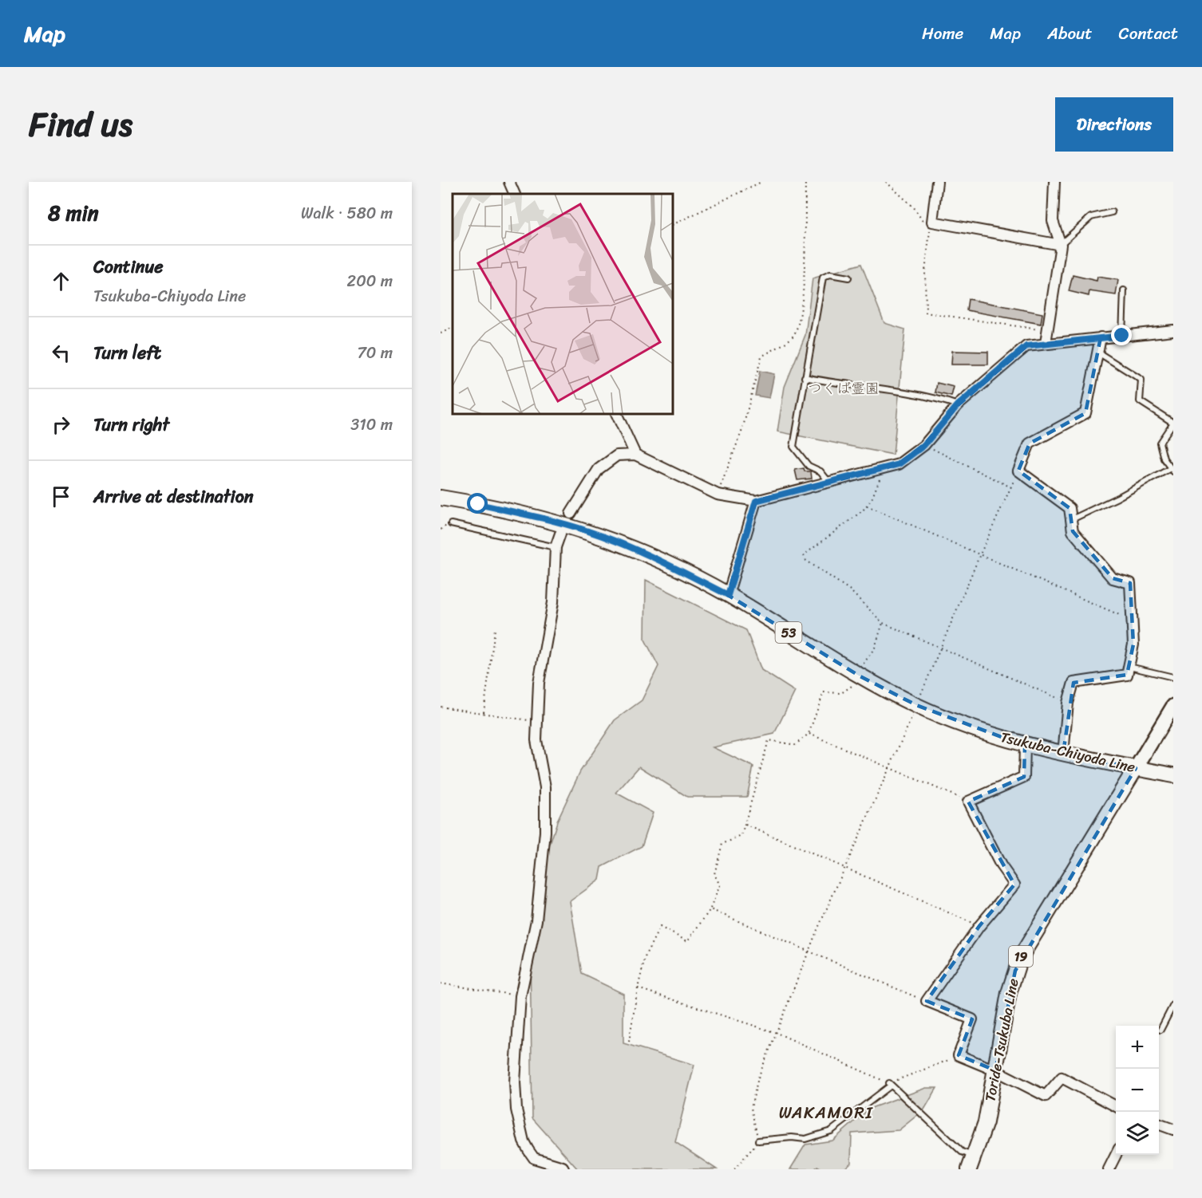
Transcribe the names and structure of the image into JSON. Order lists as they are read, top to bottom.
{
  "streets": {
    "main road": [
      "53",
      "Tsukuba-Chiyoda Line",
      "19",
      "Toride-Tsukuba Line"
    ]
  },
  "crossings": [
    ["Tsukuba-Chiyoda Line", "Toride-Tsukuba Line"]
  ],
  "districts": ["WAKAMORI"],
  "parks": ["つくば霊園"],
  "page": {
    "header": "Map",
    "nav": [
      "Home",
      "Map",
      "About",
      "Contact"
    ],
    "title": "Find us",
    "buttons": "Directions",
    "heading": ["8 min", "Walk · 580 m"],
    "list": [
      ["Continue", "Tsukuba-Chiyoda Line", "200 m"],
      ["Turn left", "70 m"],
      ["Turn right", "310 m"],
      "Arrive at destination"
    ],
    "map_buttons": ["+", "−"]
  }
}
